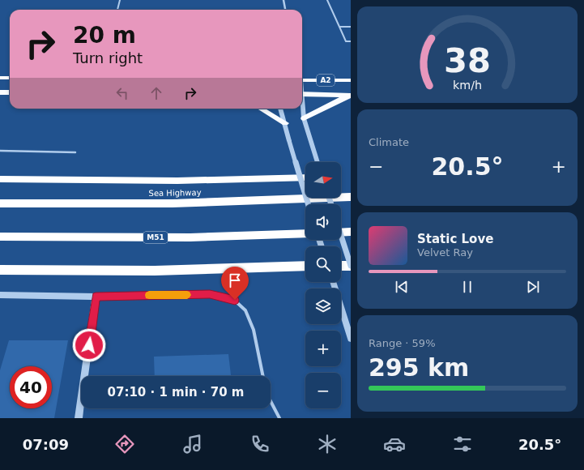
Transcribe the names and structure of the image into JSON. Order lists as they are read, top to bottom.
{
  "streets": {
    "highway": ["A2", "Sea Highway", "M51"]
  },
  "north": "right",
  "page": {
    "turn": ["20 m", "Turn right"],
    "tile": [
      "Climate",
      ["Range · 59%", "295 km"]
    ],
    "heat": ["−", "20.5°", "+"],
    "map_buttons": ["+", "−"],
    "song": ["Static Love", "Velvet Ray"],
    "limit": "40",
    "trip": "07:10 · 1 min · 70 m",
    "tabs": ["07:09", "20.5°"],
    "gauge": ["38", "km/h"]
  }
}
